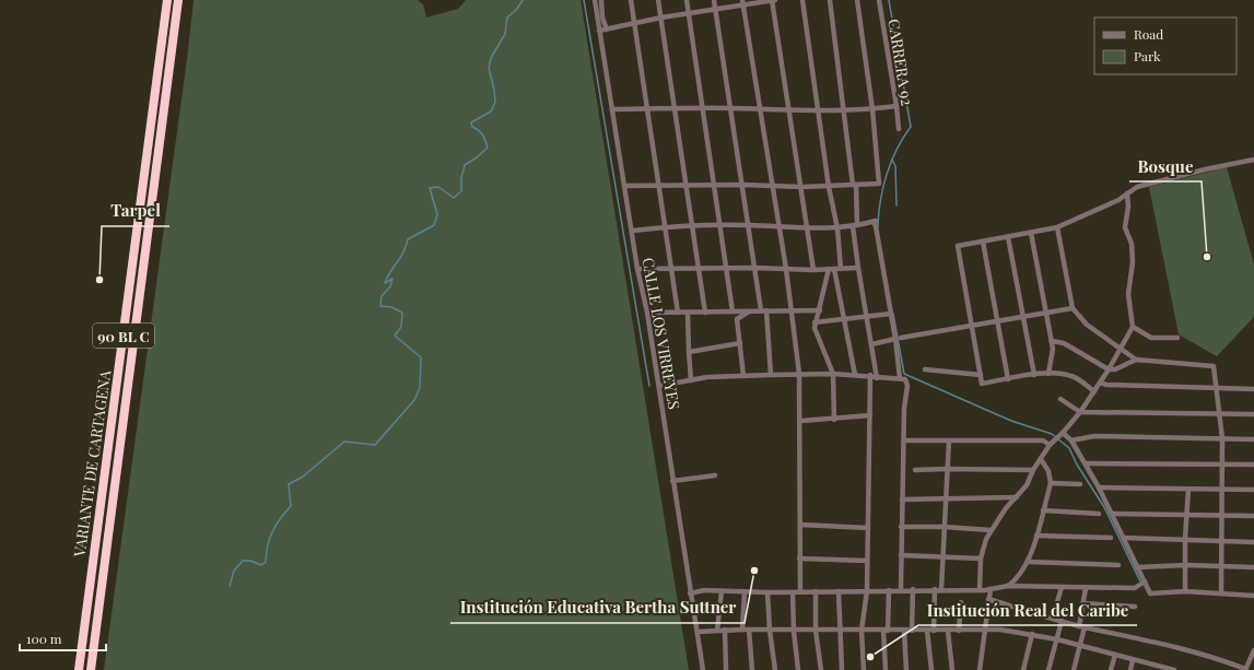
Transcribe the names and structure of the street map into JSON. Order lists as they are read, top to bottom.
{
  "streets": {
    "highway": ["90 BL C", "VARIANTE DE CARTAGENA"],
    "street": ["CARRERA 92", "CALLE LOS VIRREYES"]
  },
  "places": [
    "Bosque",
    "Tarpel",
    "Institución Educativa Bertha Suttner",
    "Institución Real del Caribe"
  ],
  "legend": ["Road", "Park"],
  "scale_bar": "100 m"
}
